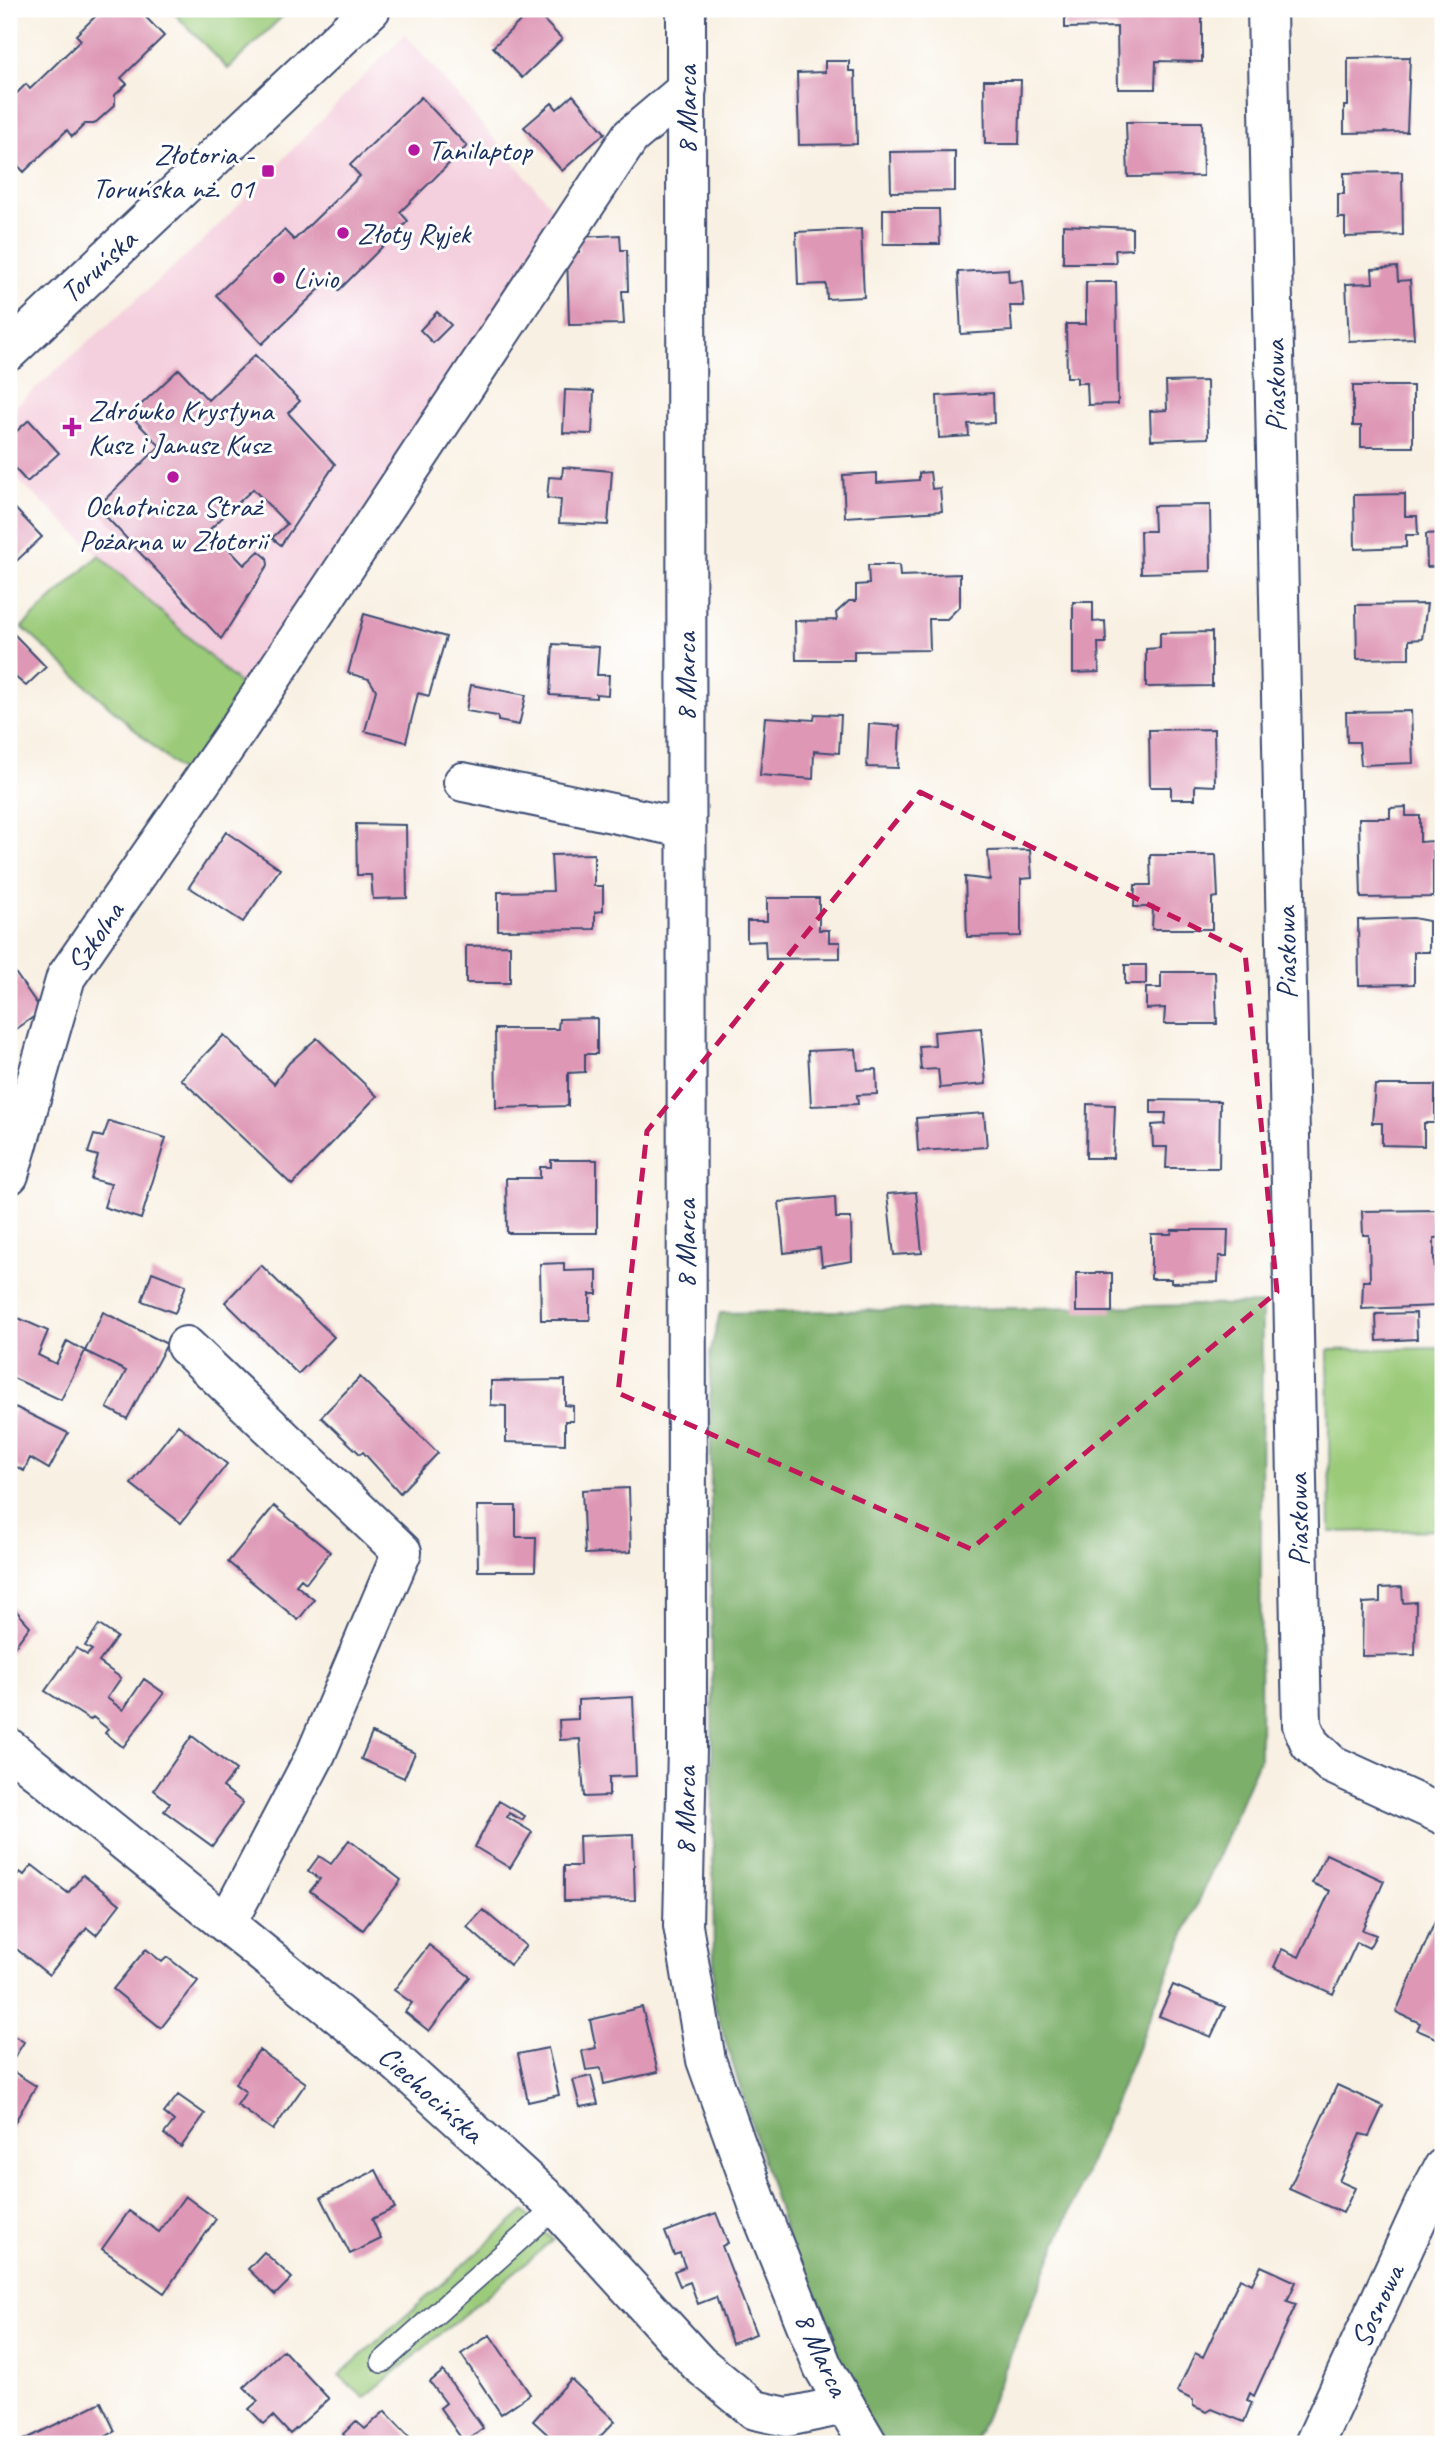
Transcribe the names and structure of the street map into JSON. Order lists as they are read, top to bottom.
{
  "streets": {
    "street": [
      "8 Marca",
      "Toruńska",
      "Piaskowa",
      "Szkolna",
      "Ciechocińska",
      "Sosnowa"
    ]
  },
  "crossings": [
    ["8 Marca", "Szkolna"],
    ["8 Marca", "Ciechocińska"]
  ],
  "places": {
    "other": [
      "Tanilaptop",
      "Złoty Ryjek",
      "Livio",
      "Ochotnicza Straż Pożarna w Złotorii"
    ],
    "transit": ["Złotoria - Toruńska nż. 01"],
    "health": ["Zdrówko Krystyna Kusz i Janusz Kusz"]
  }
}
